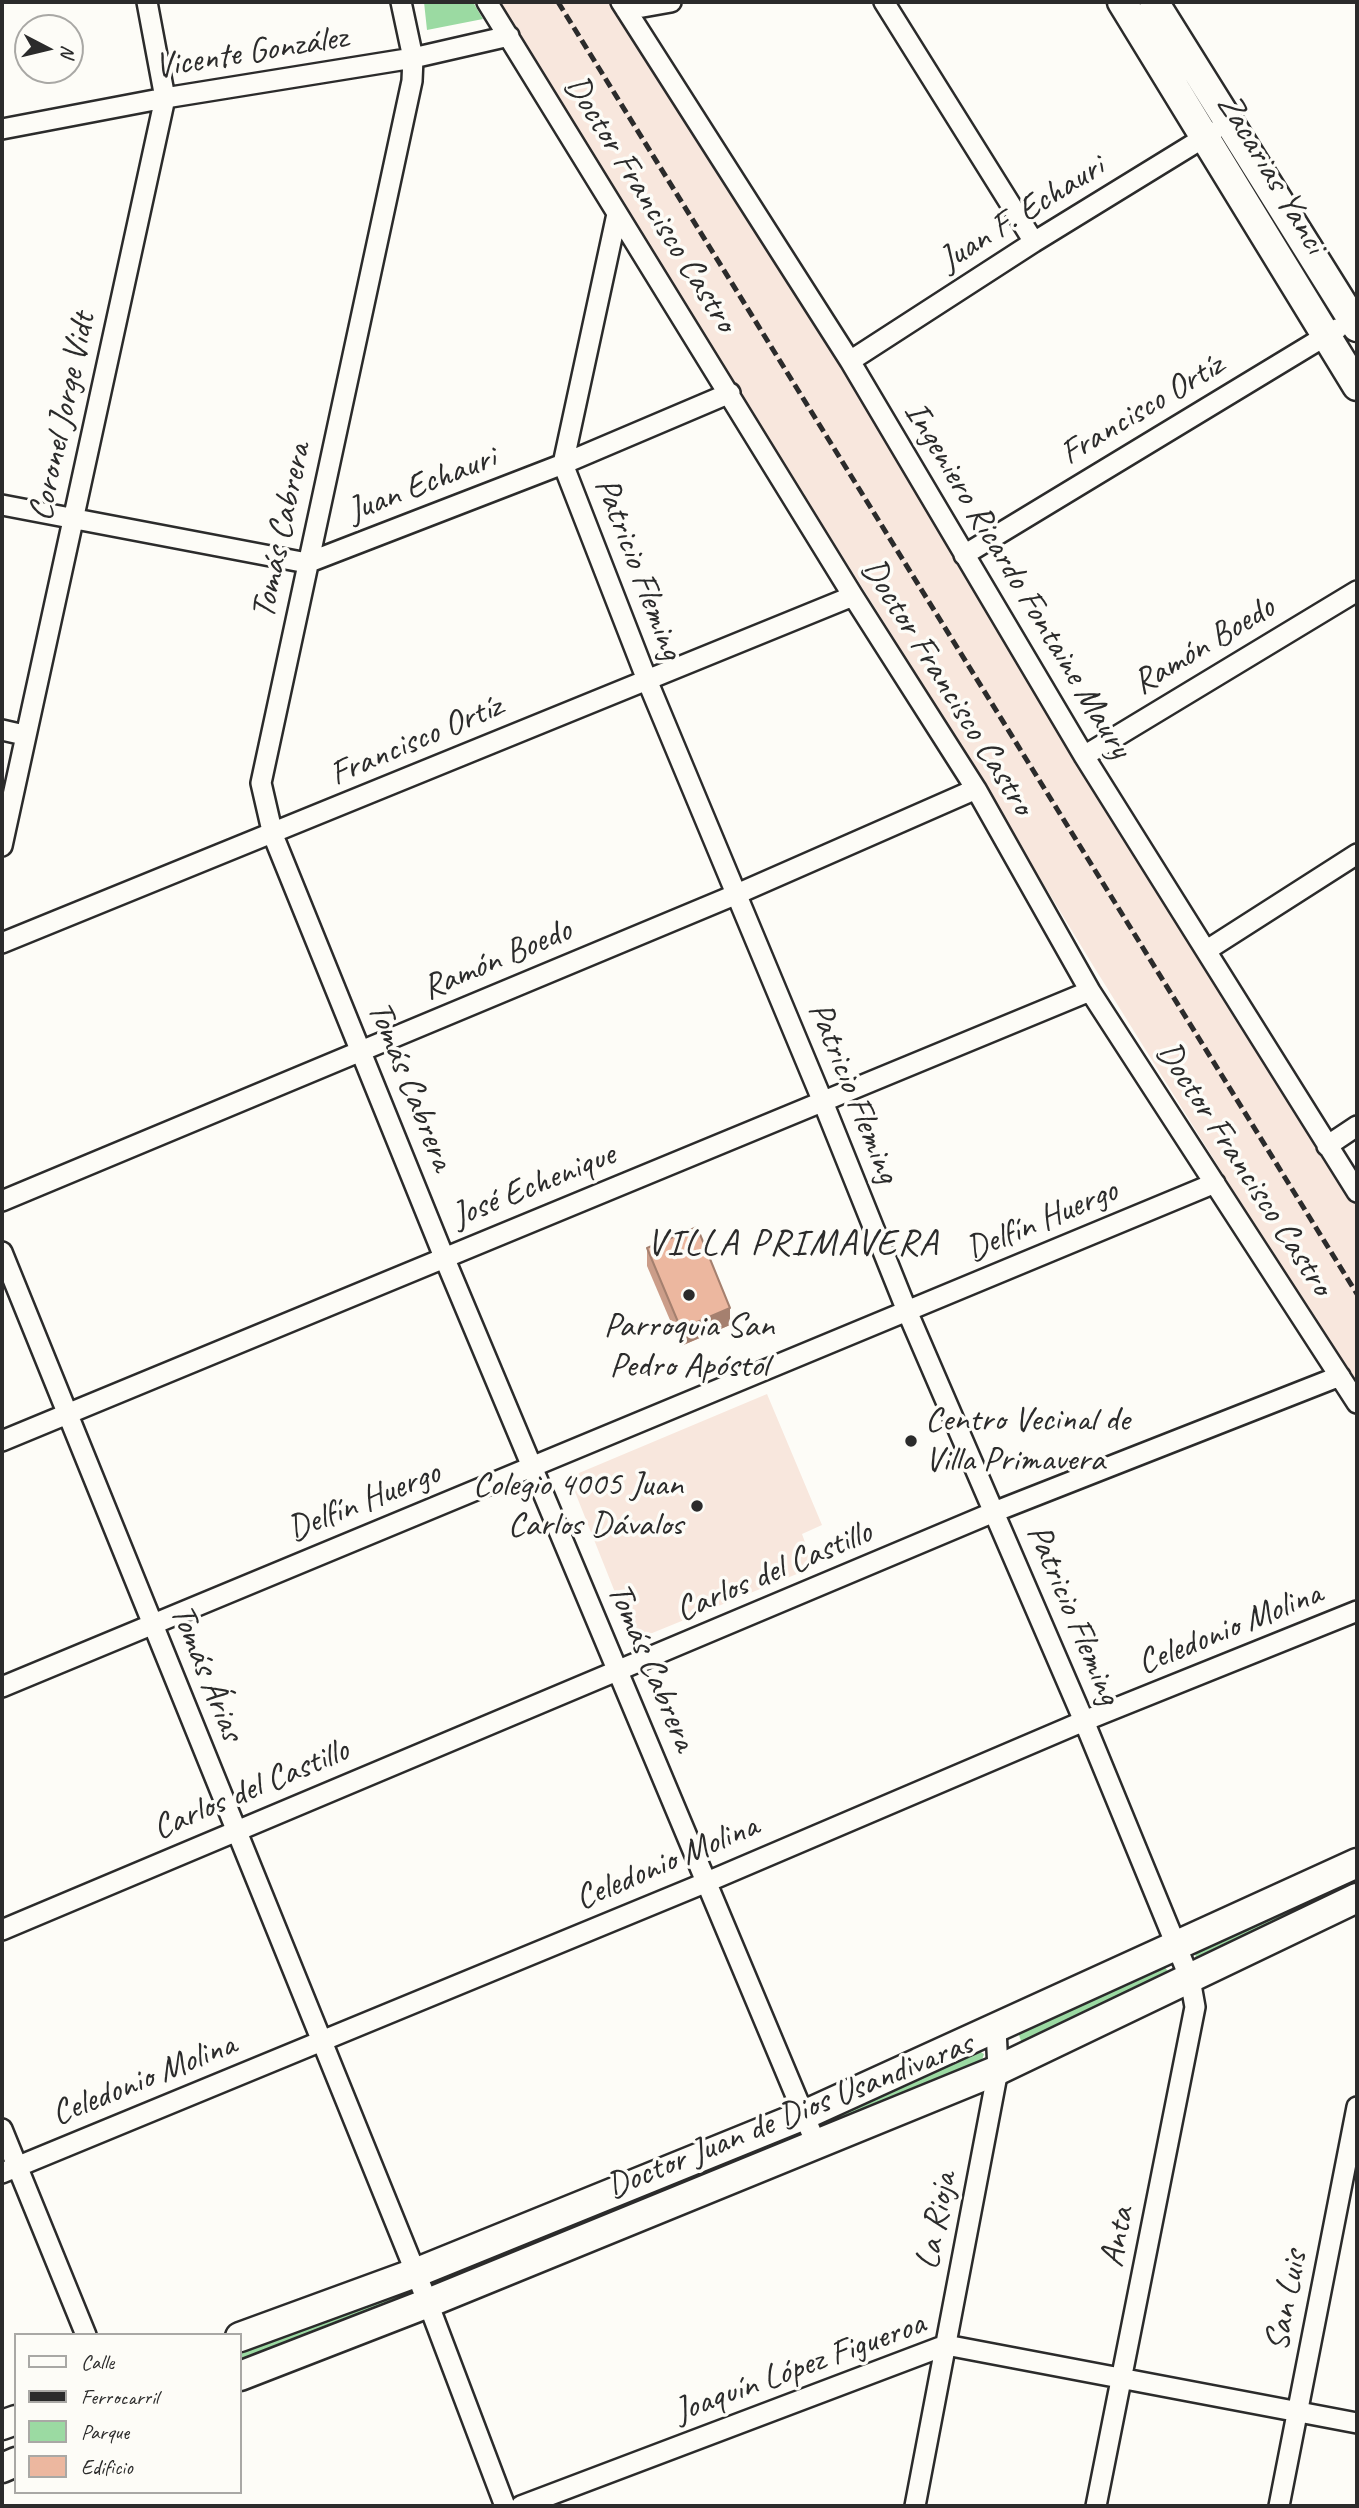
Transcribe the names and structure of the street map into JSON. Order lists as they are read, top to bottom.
{
  "streets": {
    "main road": ["Zacarias Yanci", "Doctor Juan de Dios Usandivaras"],
    "street": [
      "Vicente González",
      "Doctor Francisco Castro",
      "Juan F. Echauri",
      "Francisco Ortíz",
      "Coronel Jorge Vidt",
      "Juan Echauri",
      "Tomás Cabrera",
      "Patricio Fleming",
      "Ingeniero Ricardo Fontaine Maury",
      "Ramón Boedo",
      "José Echenique",
      "Delfín Huergo",
      "Carlos del Castillo",
      "Celedonio Molina",
      "Tomás Árias",
      "La Rioja",
      "Anta",
      "San Luis",
      "Joaquín López Figueroa"
    ]
  },
  "crossings": [
    ["Vicente González", "Doctor Francisco Castro"],
    ["Vicente González", "Coronel Jorge Vidt"],
    ["Vicente González", "Tomás Cabrera"],
    ["Zacarias Yanci", "Juan F. Echauri"],
    ["Zacarias Yanci", "Francisco Ortíz"],
    ["Doctor Francisco Castro", "Francisco Ortíz"],
    ["Doctor Francisco Castro", "Juan Echauri"],
    ["Doctor Francisco Castro", "Patricio Fleming"],
    ["Doctor Francisco Castro", "Ramón Boedo"],
    ["Doctor Francisco Castro", "José Echenique"],
    ["Doctor Francisco Castro", "Delfín Huergo"],
    ["Doctor Francisco Castro", "Carlos del Castillo"],
    ["Juan F. Echauri", "Ingeniero Ricardo Fontaine Maury"],
    ["Francisco Ortíz", "Tomás Cabrera"],
    ["Francisco Ortíz", "Patricio Fleming"],
    ["Francisco Ortíz", "Ingeniero Ricardo Fontaine Maury"],
    ["Juan Echauri", "Tomás Cabrera"],
    ["Juan Echauri", "Patricio Fleming"],
    ["Tomás Cabrera", "Ramón Boedo"],
    ["Tomás Cabrera", "José Echenique"],
    ["Tomás Cabrera", "Delfín Huergo"],
    ["Tomás Cabrera", "Carlos del Castillo"],
    ["Tomás Cabrera", "Celedonio Molina"],
    ["Tomás Cabrera", "Doctor Juan de Dios Usandivaras"],
    ["Patricio Fleming", "Ramón Boedo"],
    ["Patricio Fleming", "José Echenique"],
    ["Patricio Fleming", "Delfín Huergo"],
    ["Patricio Fleming", "Carlos del Castillo"],
    ["Patricio Fleming", "Celedonio Molina"],
    ["Patricio Fleming", "Doctor Juan de Dios Usandivaras"],
    ["Patricio Fleming", "Anta"],
    ["Ingeniero Ricardo Fontaine Maury", "Ramón Boedo"],
    ["José Echenique", "Tomás Árias"],
    ["Delfín Huergo", "Tomás Árias"],
    ["Carlos del Castillo", "Tomás Árias"],
    ["Celedonio Molina", "Tomás Árias"],
    ["Tomás Árias", "Doctor Juan de Dios Usandivaras"],
    ["Doctor Juan de Dios Usandivaras", "La Rioja"],
    ["Doctor Juan de Dios Usandivaras", "Anta"],
    ["La Rioja", "Joaquín López Figueroa"],
    ["Anta", "Joaquín López Figueroa"],
    ["San Luis", "Joaquín López Figueroa"]
  ],
  "districts": ["VILLA PRIMAVERA"],
  "places": ["Parroquia San Pedro Apóstol", "Centro Vecinal de Villa Primavera", "Colegio 4005 Juan Carlos Dávalos"],
  "legend": [
    "Calle",
    "Ferrocarril",
    "Parque",
    "Edificio"
  ],
  "north": "right"
}
